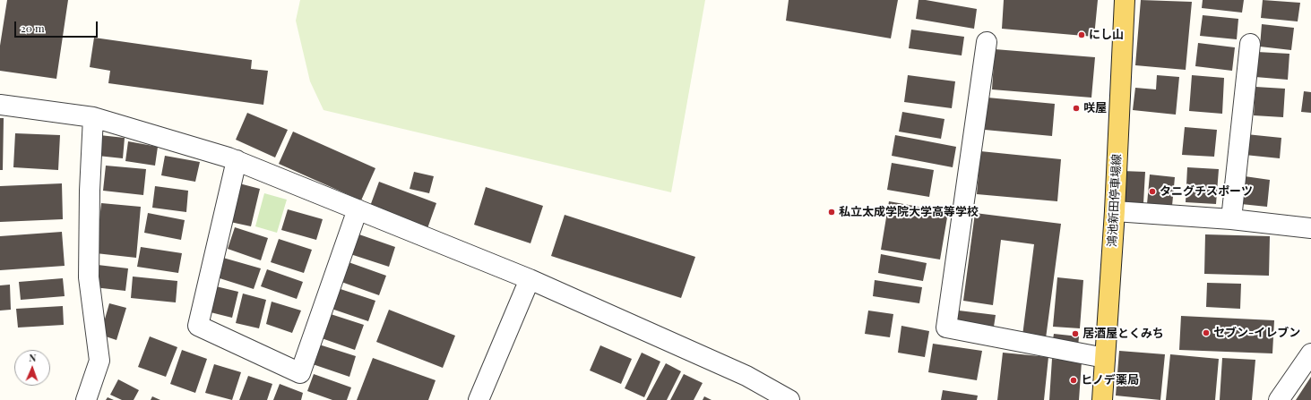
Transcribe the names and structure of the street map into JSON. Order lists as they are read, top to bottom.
{
  "streets": {
    "main road": ["鴻池新田停車場線"]
  },
  "places": [
    "にし山",
    "咲屋",
    "タニグチスポーツ",
    "私立太成学院大学高等学校",
    "セブン-イレブン",
    "居酒屋とくみち",
    "ヒノデ薬局"
  ],
  "scale_bar": "20 m",
  "north": "top"
}
